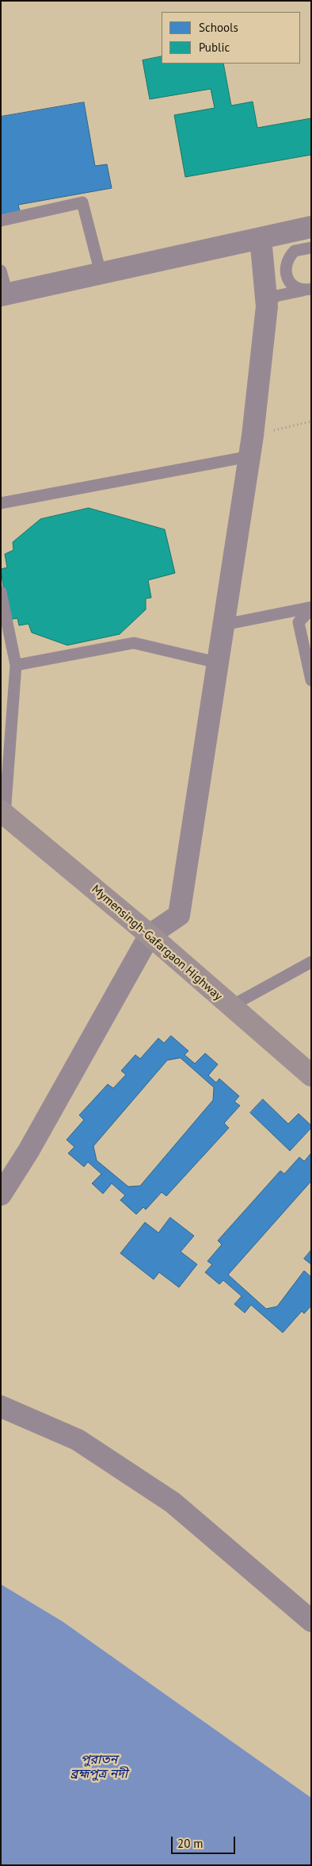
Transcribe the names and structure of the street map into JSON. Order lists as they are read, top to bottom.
{
  "streets": {
    "main road": ["Mymensingh-Gafargaon Highway"]
  },
  "water": ["পুরাতন ব্রহ্মপুত্র নদী"],
  "legend": ["Schools", "Public"],
  "scale_bar": "20 m"
}
